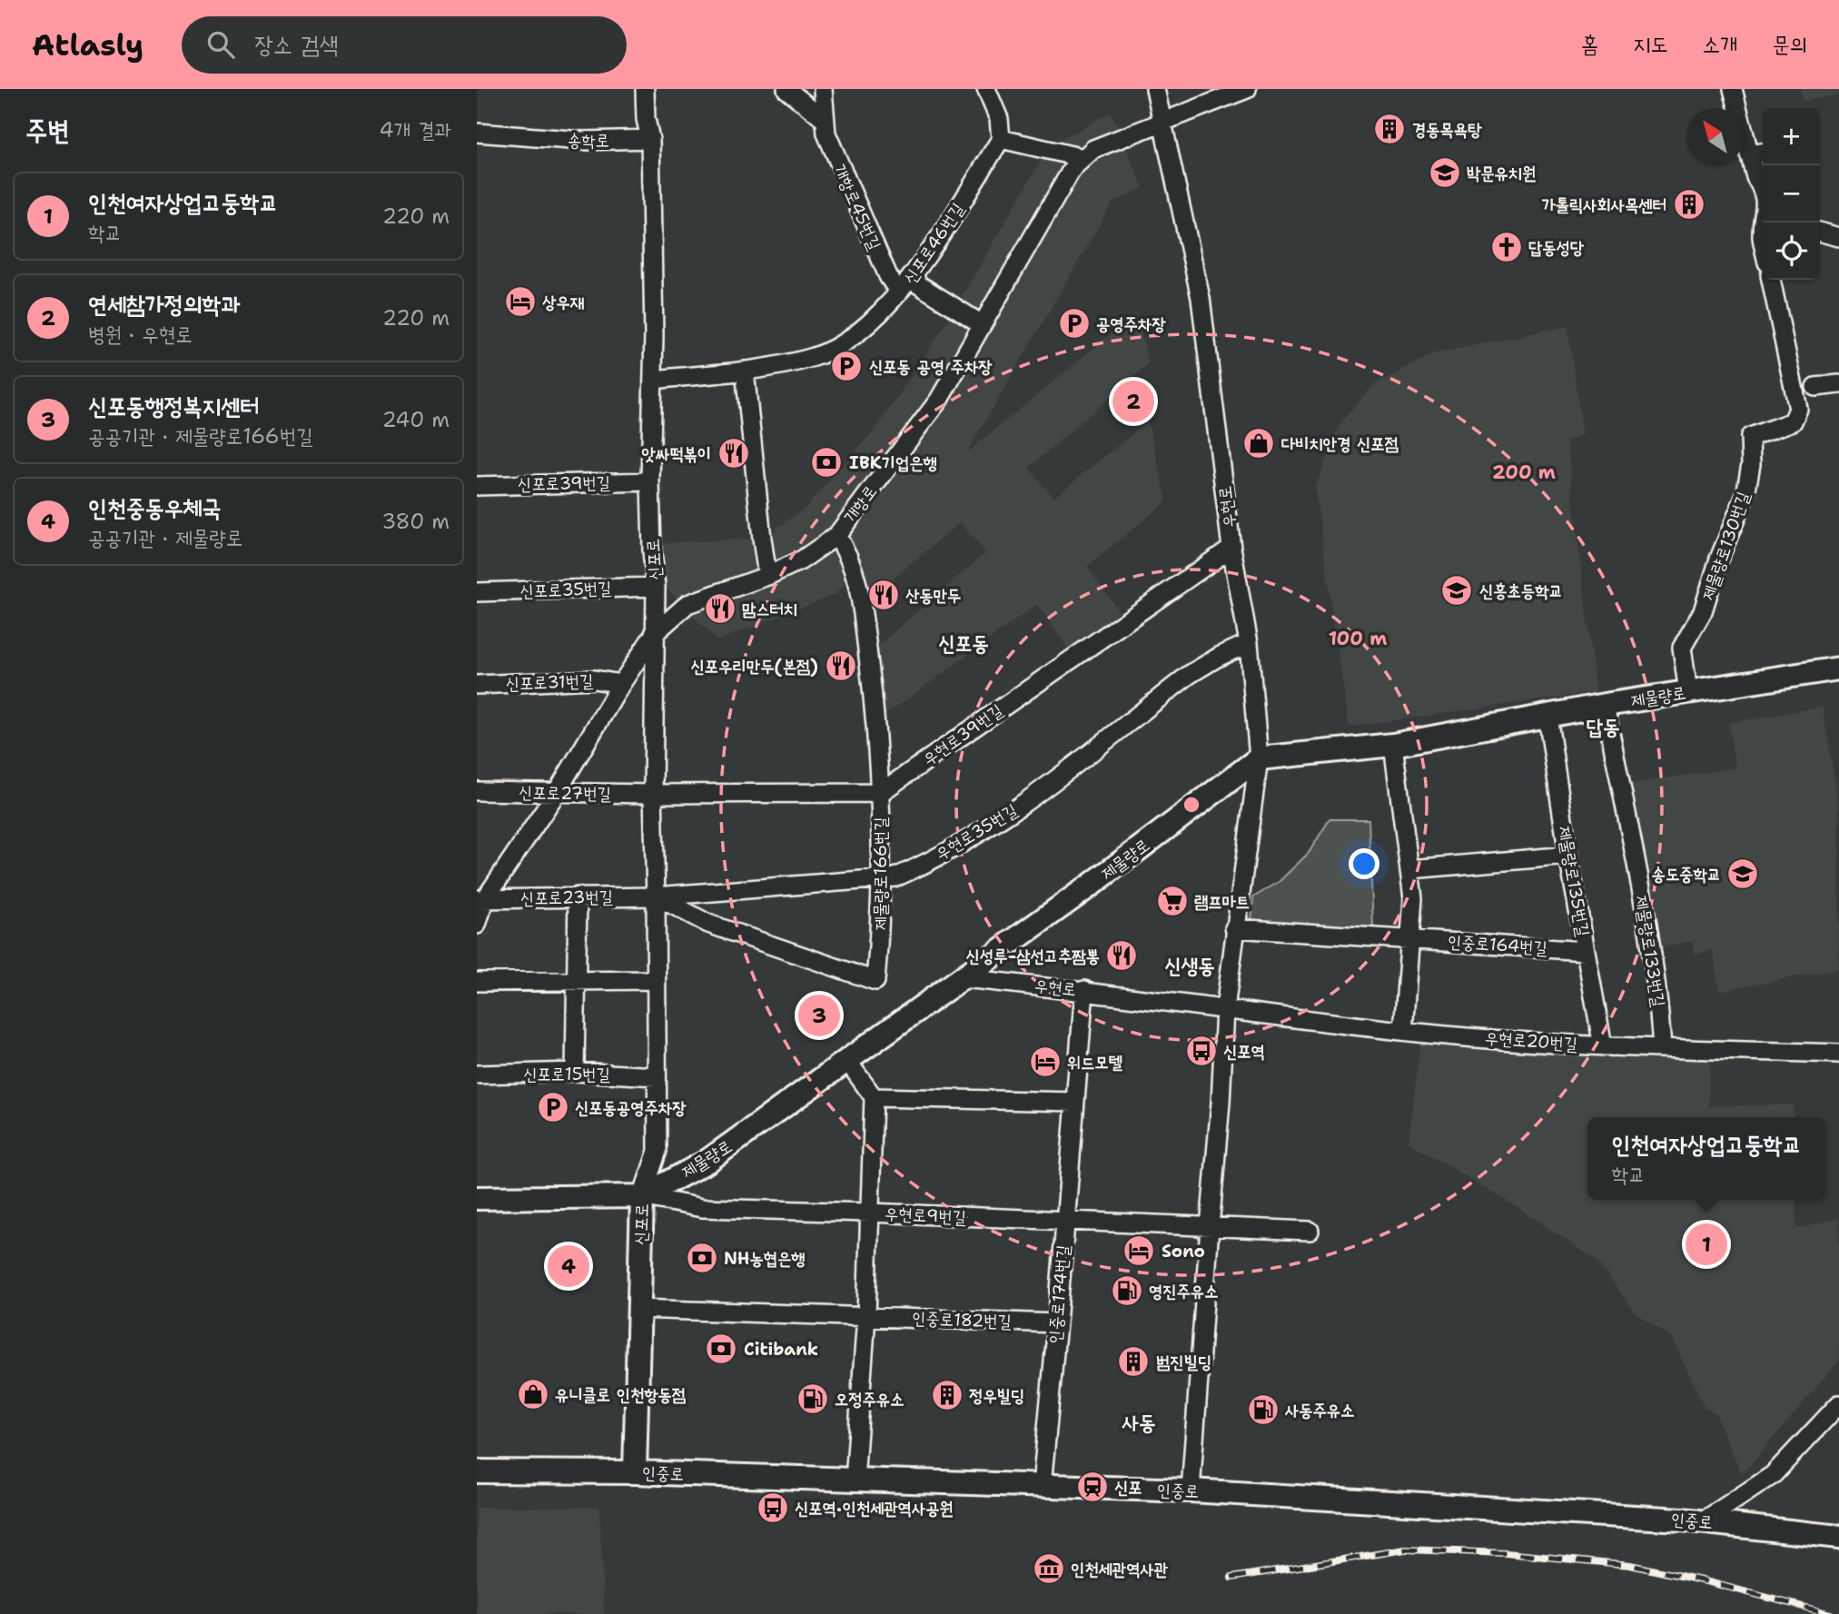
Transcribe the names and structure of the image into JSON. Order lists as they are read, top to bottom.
{
  "streets": {
    "main road": ["신포로", "제물량로", "인중로"],
    "street": [
      "송학로",
      "개항로45번길",
      "신포로46번길",
      "신포로39번길",
      "개항로",
      "우현로",
      "제물량로130번길",
      "신포로35번길",
      "신포로31번길",
      "우현로39번길",
      "신포로27번길",
      "우현로35번길",
      "제물량로166번길",
      "제물량로135번길",
      "신포로23번길",
      "인중로164번길",
      "제물량로133번길",
      "우현로20번길",
      "신포로15번길",
      "우현로9번길",
      "인중로174번길",
      "인중로182번길"
    ]
  },
  "crossings": [
    ["송학로", "신포로"],
    ["개항로45번길", "신포로46번길"],
    ["개항로45번길", "개항로"],
    ["신포로46번길", "신포로"],
    ["신포로39번길", "신포로"],
    ["개항로", "우현로"],
    ["개항로", "신포로"],
    ["개항로", "신포로31번길"],
    ["개항로", "신포로27번길"],
    ["개항로", "제물량로166번길"],
    ["개항로", "신포로23번길"],
    ["우현로", "제물량로"],
    ["우현로", "우현로39번길"],
    ["우현로", "우현로35번길"],
    ["우현로", "우현로20번길"],
    ["우현로", "우현로9번길"],
    ["우현로", "인중로174번길"],
    ["우현로", "인중로"],
    ["제물량로130번길", "제물량로"],
    ["신포로", "신포로35번길"],
    ["신포로", "제물량로"],
    ["신포로", "신포로27번길"],
    ["신포로", "우현로35번길"],
    ["신포로", "제물량로166번길"],
    ["신포로", "신포로23번길"],
    ["신포로", "신포로15번길"],
    ["신포로", "우현로9번길"],
    ["신포로", "인중로182번길"],
    ["신포로", "인중로"],
    ["제물량로", "제물량로135번길"],
    ["제물량로", "제물량로133번길"],
    ["제물량로", "우현로9번길"],
    ["우현로39번길", "제물량로166번길"],
    ["우현로35번길", "제물량로166번길"],
    ["우현로35번길", "신포로23번길"],
    ["제물량로166번길", "신포로23번길"],
    ["제물량로135번길", "인중로164번길"],
    ["제물량로135번길", "우현로20번길"],
    ["제물량로133번길", "우현로20번길"],
    ["우현로9번길", "인중로174번길"],
    ["인중로174번길", "인중로182번길"],
    ["인중로174번길", "인중로"]
  ],
  "districts": [
    "신포동",
    "답동",
    "신생동",
    "사동"
  ],
  "places": {
    "building": [
      "경동목욕탕",
      "가톨릭사회사목센터",
      "범진빌딩",
      "정우빌딩"
    ],
    "school or university": ["박문유치원", "신흥초등학교", "송도중학교"],
    "church": ["답동성당"],
    "hotel": ["상우재", "위드모텔", "Sono"],
    "parking": ["공영주차장", "신포동 공영 주차장", "신포동공영주차장"],
    "shop": ["다비치안경 신포점", "유니클로 인천항동점"],
    "restaurant": [
      "앗싸떡볶이",
      "산동만두",
      "맘스터치",
      "신포우리만두(본점)",
      "신성루-삼선고추짬뽕"
    ],
    "bank": ["IBK기업은행", "NH농협은행", "Citibank"],
    "supermarket": ["램프마트"],
    "bus stop": ["신포역", "신포역·인천세관역사공원"],
    "fuel station": ["영진주유소", "오정주유소", "사동주유소"],
    "station": ["신포"],
    "museum": ["인천세관역사관"]
  },
  "north": "top left",
  "page": {
    "header": "Atlasly",
    "search": "장소 검색",
    "nav": [
      "홈",
      "지도",
      "소개",
      "문의"
    ],
    "heading": ["주변", "4개 결과"],
    "map_buttons": ["+", "−"],
    "list": [
      {
        "mark": "1",
        "name": "인천여자상업고둥학교",
        "note": "학교",
        "value": "220 m"
      },
      {
        "mark": "2",
        "name": "연세참가정의학과",
        "note": "병원 · 우현로",
        "value": "220 m"
      },
      {
        "mark": "3",
        "name": "신포동행정복지센터",
        "note": "공공기관 · 제물량로166번길",
        "value": "240 m"
      },
      {
        "mark": "4",
        "name": "인천중동우체국",
        "note": "공공기관 · 제물량로",
        "value": "380 m"
      }
    ],
    "pins": [
      "2",
      "3",
      "1",
      "4"
    ],
    "popup": ["인천여자상업고둥학교", "학교"]
  },
  "rings": ["200 m", "100 m"]
}
